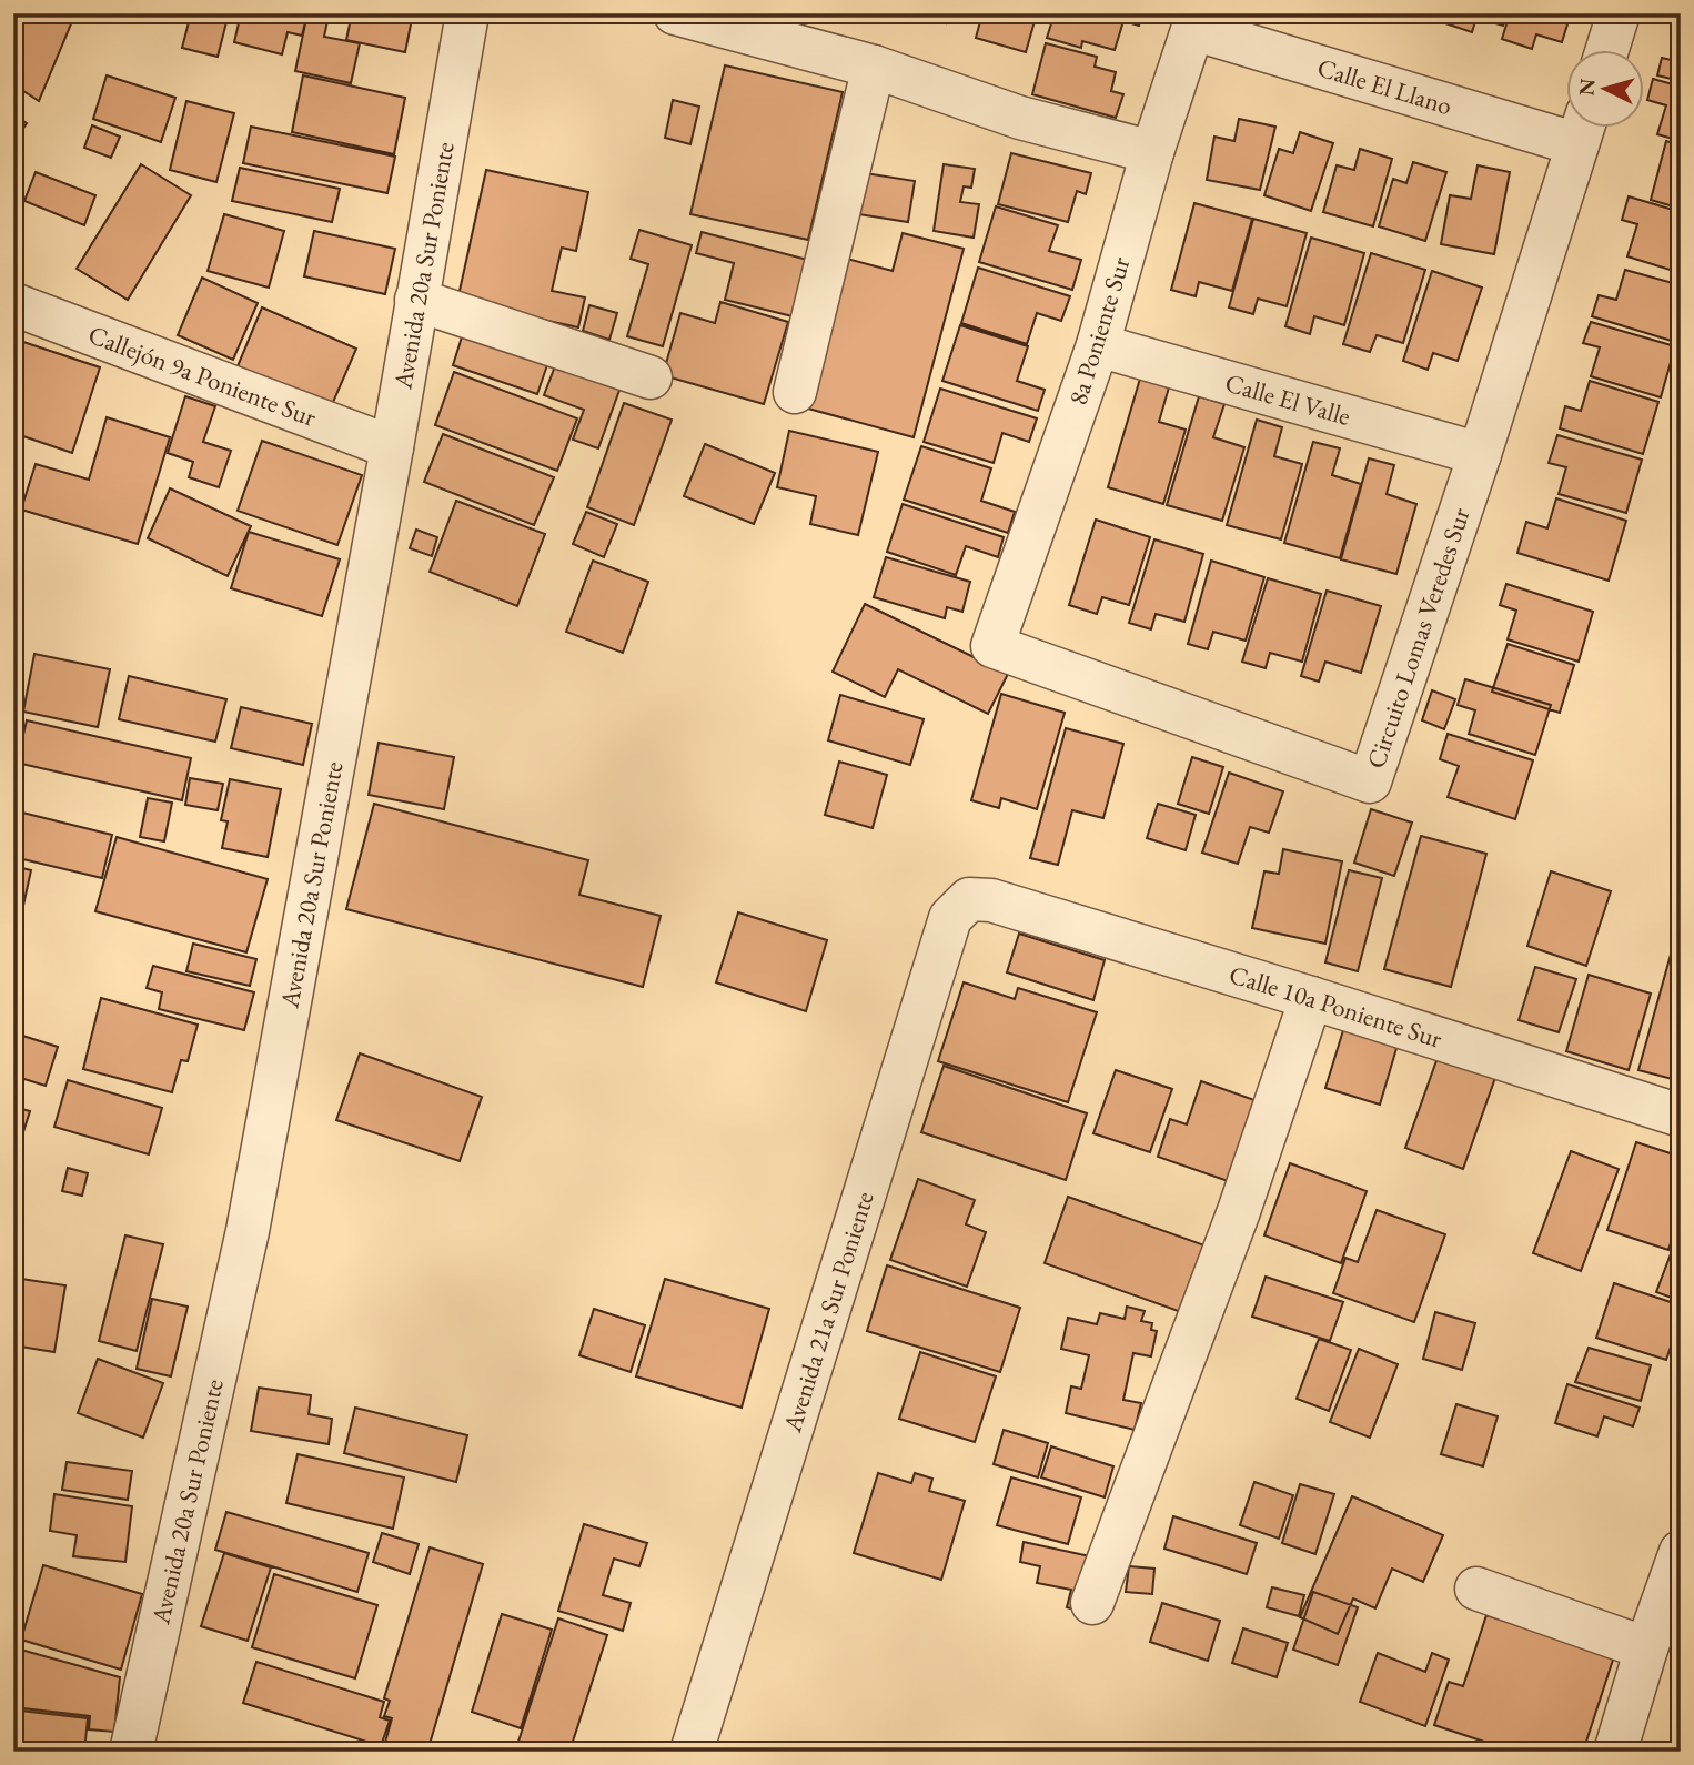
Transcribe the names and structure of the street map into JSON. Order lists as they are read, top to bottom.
{
  "streets": {
    "street": [
      "Calle El Llano",
      "Avenida 20a Sur Poniente",
      "8a Poniente Sur",
      "Callejón 9a Poniente Sur",
      "Calle El Valle",
      "Circuito Lomas Veredes Sur",
      "Calle 10a Poniente Sur",
      "Avenida 21a Sur Poniente"
    ]
  },
  "crossings": [
    ["Calle El Llano", "8a Poniente Sur"],
    ["Avenida 20a Sur Poniente", "Callejón 9a Poniente Sur"],
    ["8a Poniente Sur", "Calle El Valle"],
    ["8a Poniente Sur", "Circuito Lomas Veredes Sur"],
    ["Calle El Valle", "Circuito Lomas Veredes Sur"],
    ["Calle 10a Poniente Sur", "Avenida 21a Sur Poniente"]
  ],
  "north": "left"
}
